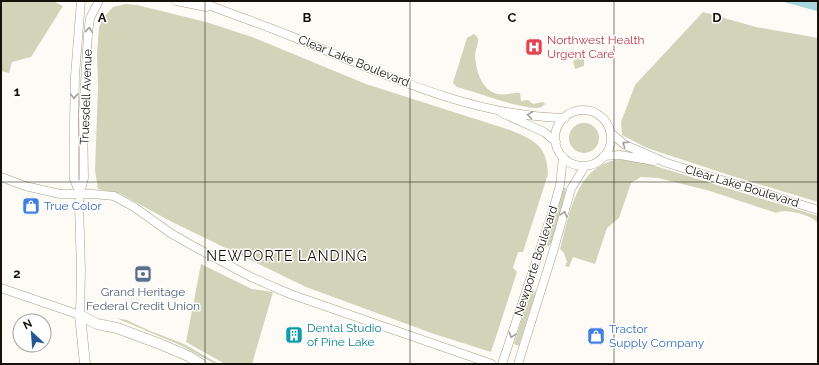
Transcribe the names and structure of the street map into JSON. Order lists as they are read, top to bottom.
{
  "streets": {
    "street": ["Clear Lake Boulevard", "Truesdell Avenue", "Newporte Boulevard"]
  },
  "crossings": [
    ["Clear Lake Boulevard", "Newporte Boulevard"]
  ],
  "districts": ["NEWPORTE LANDING"],
  "places": {
    "hospital": ["Northwest Health Urgent Care"],
    "shop": ["True Color", "Tractor Supply Company"],
    "bank": ["Grand Heritage Federal Credit Union"],
    "building": ["Dental Studio of Pine Lake"]
  },
  "north": "top left",
  "grid": {
    "columns": [
      "A",
      "B",
      "C",
      "D"
    ],
    "rows": ["1", "2"]
  }
}
